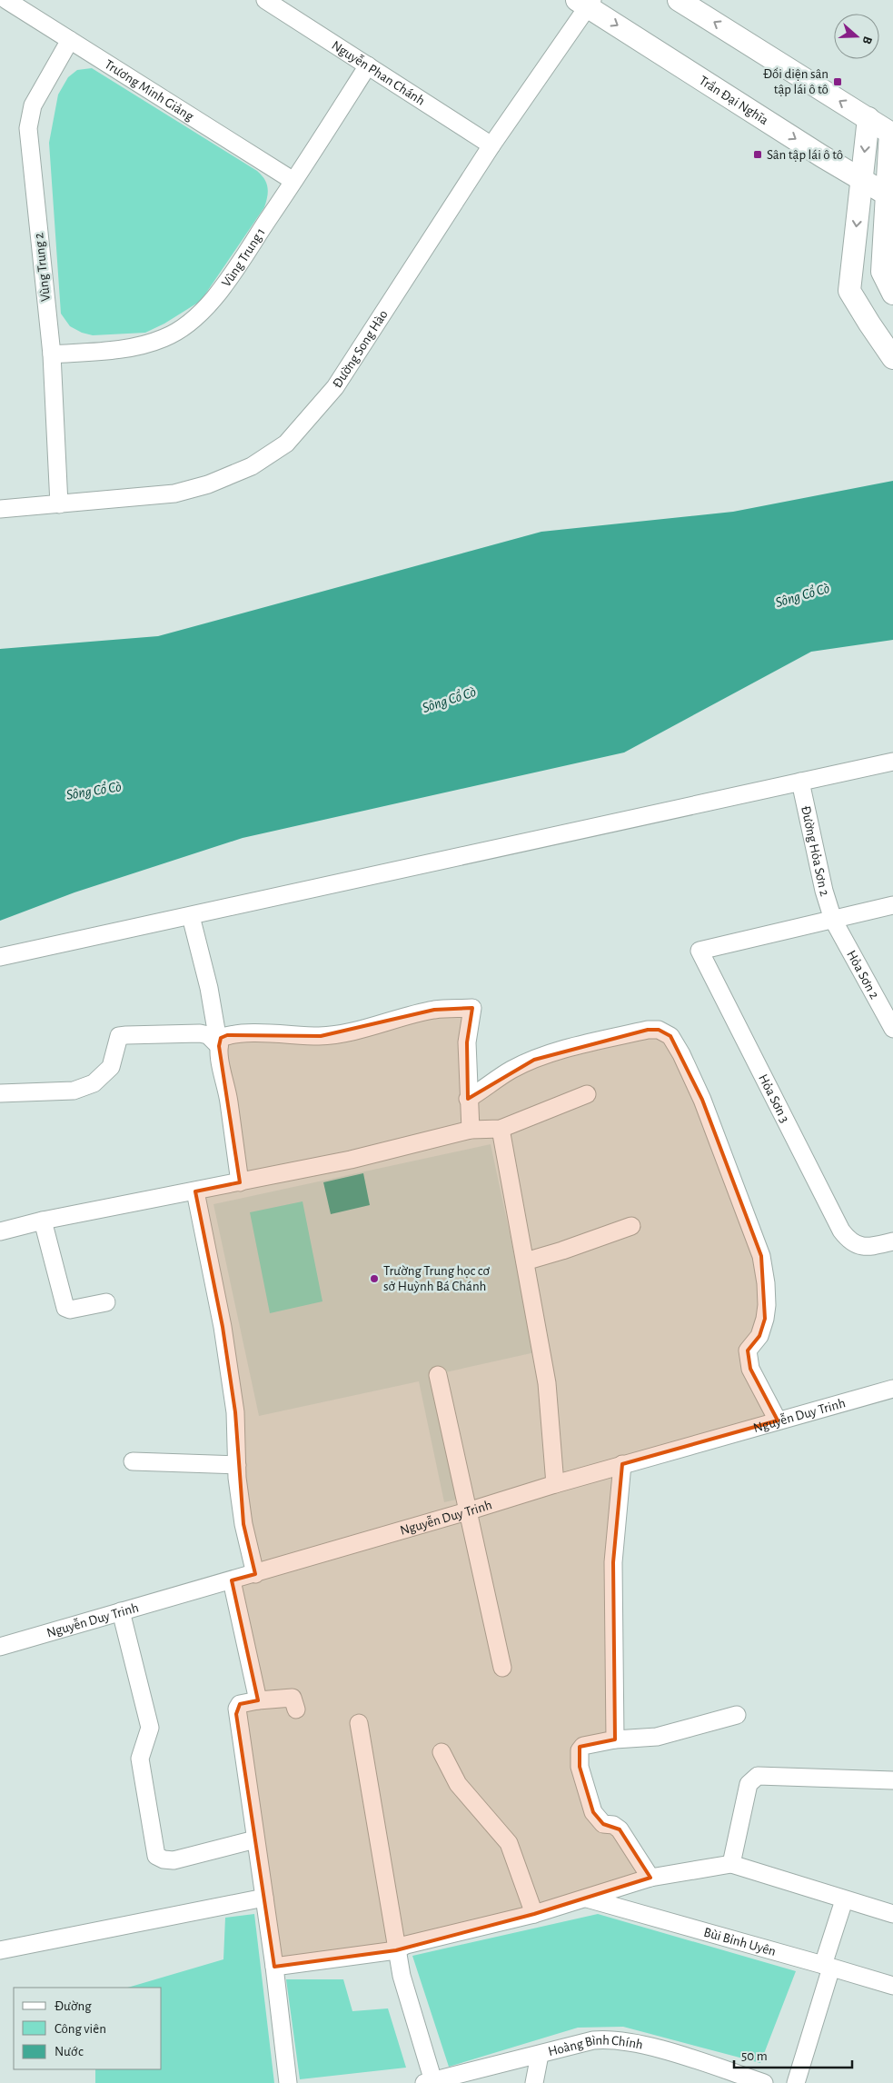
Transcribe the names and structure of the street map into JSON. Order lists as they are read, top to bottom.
{
  "streets": {
    "main road": ["Trần Đại Nghĩa"],
    "street": [
      "Nguyễn Phan Chánh",
      "Trương Minh Giảng",
      "Vùng Trung 1",
      "Vùng Trung 2",
      "Đường Song Hào",
      "Đường Hỏa Sơn 2",
      "Hỏa Sơn 2",
      "Hỏa Sơn 3",
      "Nguyễn Duy Trinh",
      "Bùi Bỉnh Uyên",
      "Hoàng Bình Chính"
    ]
  },
  "crossings": [
    ["Nguyễn Phan Chánh", "Vùng Trung 1"],
    ["Nguyễn Phan Chánh", "Đường Song Hào"],
    ["Trương Minh Giảng", "Vùng Trung 1"],
    ["Trương Minh Giảng", "Vùng Trung 2"],
    ["Trần Đại Nghĩa", "Đường Song Hào"],
    ["Vùng Trung 1", "Vùng Trung 2"],
    ["Vùng Trung 2", "Đường Song Hào"],
    ["Đường Hỏa Sơn 2", "Hỏa Sơn 2"],
    ["Đường Hỏa Sơn 2", "Hỏa Sơn 3"],
    ["Hỏa Sơn 2", "Hỏa Sơn 3"]
  ],
  "water": ["Sông Cổ Cò"],
  "places": {
    "transit": ["Đối diện sân tập lái ô tô", "Sân tập lái ô tô"],
    "other": ["Trường Trung học cơ sở Huỳnh Bá Chánh"]
  },
  "legend": ["Đường", "Công viên", "Nước"],
  "scale_bar": "50 m",
  "north": "right"
}
